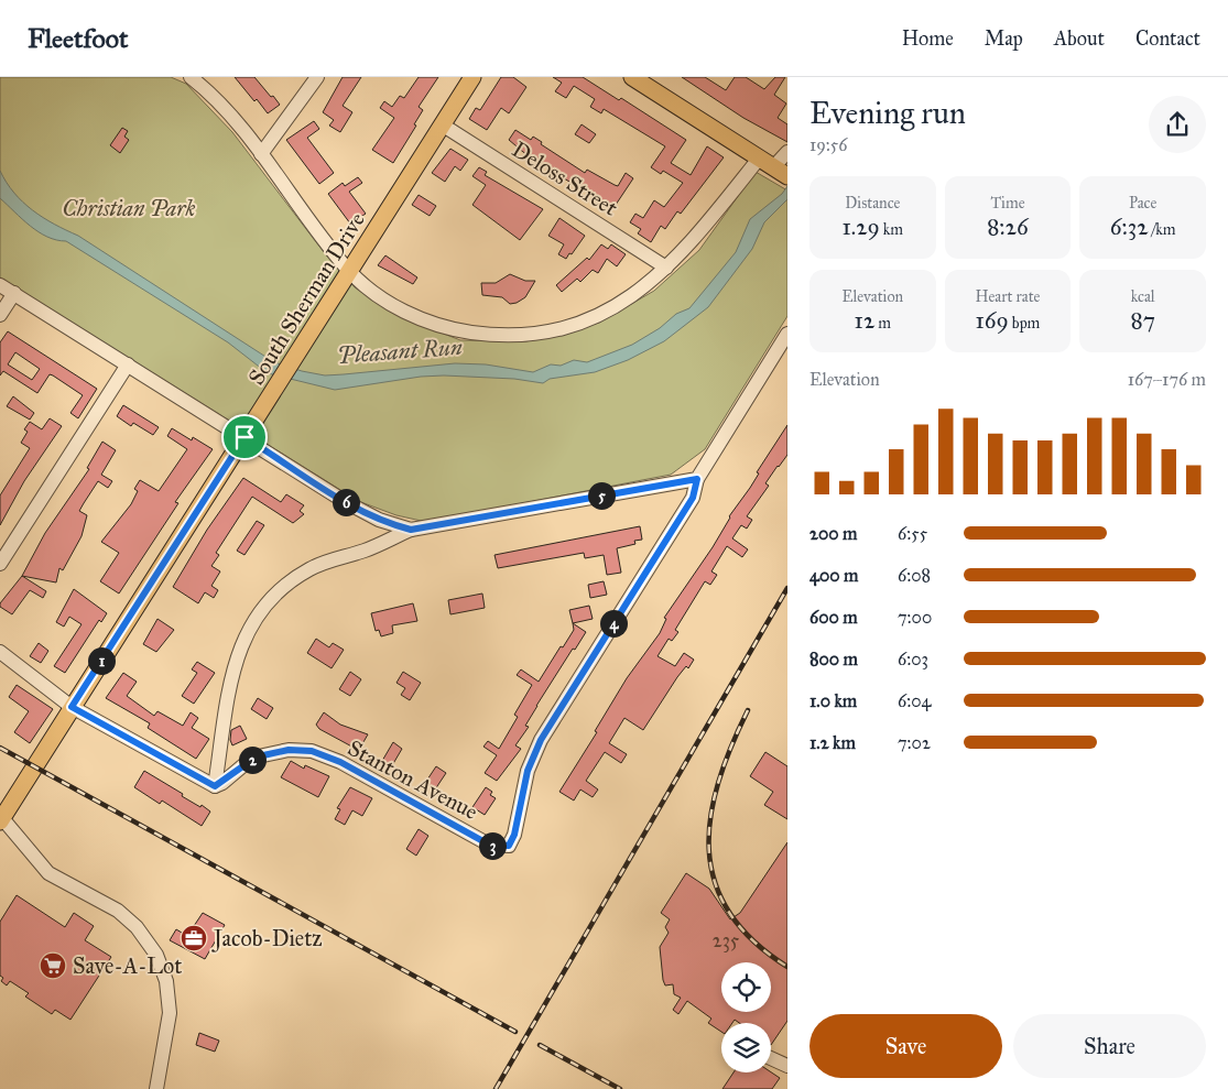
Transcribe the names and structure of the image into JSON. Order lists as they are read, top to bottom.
{
  "streets": {
    "main road": ["South Sherman Drive"],
    "street": ["Deloss Street", "Stanton Avenue"]
  },
  "crossings": [
    ["Deloss Street", "South Sherman Drive"]
  ],
  "water": ["Pleasant Run"],
  "parks": ["Christian Park"],
  "places": {
    "office": ["Jacob-Dietz"],
    "supermarket": ["Save-A-Lot"]
  },
  "house_numbers": ["235"],
  "page": {
    "header": "Fleetfoot",
    "nav": [
      "Home",
      "Map",
      "About",
      "Contact"
    ],
    "heading": ["Evening run", "19:56"],
    "stats": [
      ["Distance", "1.29 km"],
      ["Time", "8:26"],
      ["Pace", "6:32 /km"],
      ["Elevation", "12 m"],
      ["Heart rate", "169 bpm"],
      ["kcal", "87"]
    ],
    "chart": ["Elevation", "167–176 m"],
    "pins": [
      "5",
      "6",
      "4",
      "1",
      "2",
      "3"
    ],
    "list": [
      {
        "name": "200 m",
        "note": "6:55"
      },
      {
        "name": "400 m",
        "note": "6:08"
      },
      {
        "name": "600 m",
        "note": "7:00"
      },
      {
        "name": "800 m",
        "note": "6:03"
      },
      {
        "name": "1.0 km",
        "note": "6:04"
      },
      {
        "name": "1.2 km",
        "note": "7:02"
      }
    ],
    "buttons": ["Save", "Share"]
  }
}
